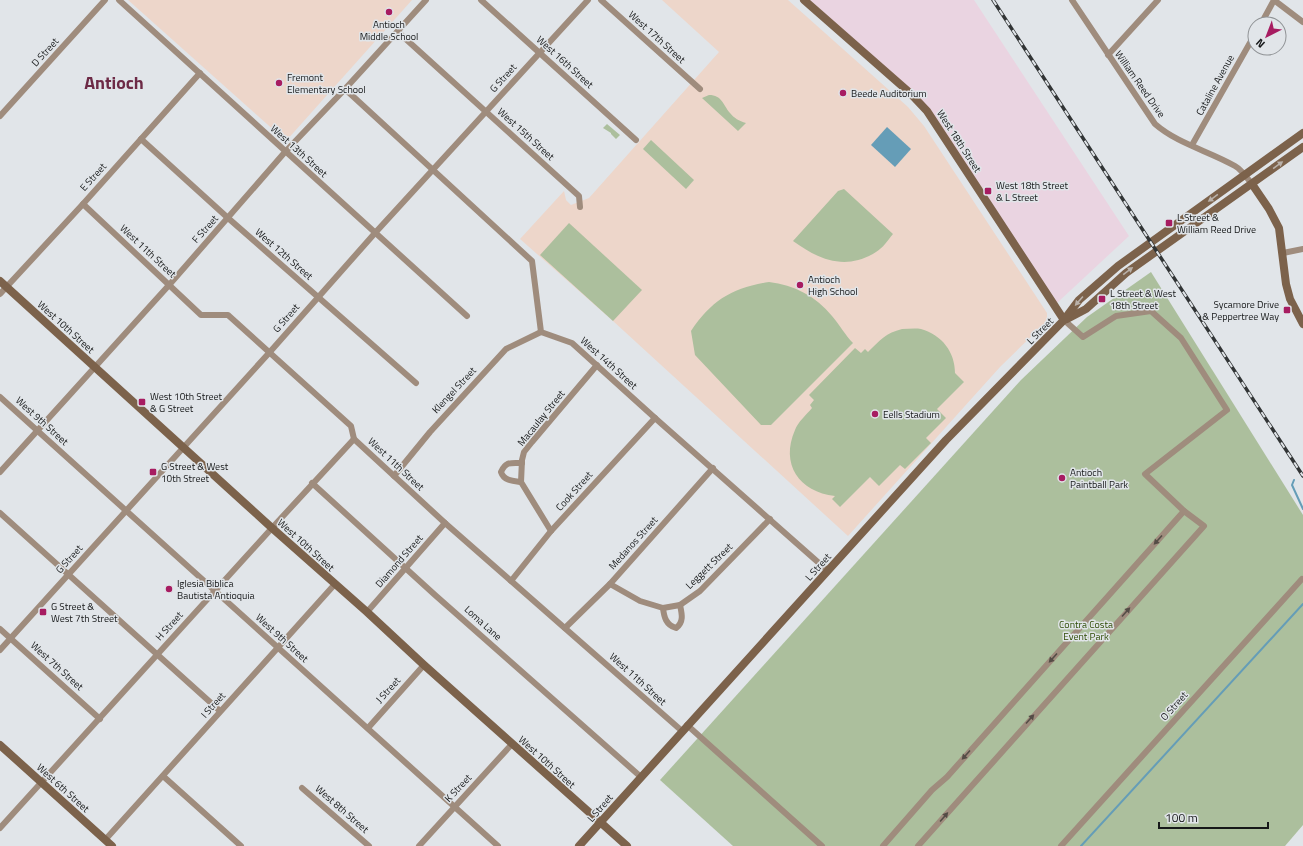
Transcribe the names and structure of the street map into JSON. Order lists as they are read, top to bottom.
{
  "streets": {
    "main road": [
      "West 18th Street",
      "West 10th Street",
      "L Street",
      "West 6th Street"
    ],
    "street": [
      "West 17th Street",
      "D Street",
      "West 16th Street",
      "G Street",
      "William Reed Drive",
      "Cataline Avenue",
      "West 15th Street",
      "West 13th Street",
      "E Street",
      "F Street",
      "West 11th Street",
      "West 12th Street",
      "West 14th Street",
      "Klengel Street",
      "Macaulay Street",
      "West 9th Street",
      "Cook Street",
      "Medanos Street",
      "Diamond Street",
      "Leggett Street",
      "Loma Lane",
      "H Street",
      "West 7th Street",
      "J Street",
      "I Street",
      "O Street",
      "K Street",
      "West 8th Street"
    ]
  },
  "crossings": [
    ["West 16th Street", "G Street"],
    ["G Street", "West 15th Street"],
    ["G Street", "West 13th Street"],
    ["G Street", "West 11th Street"],
    ["G Street", "West 12th Street"],
    ["G Street", "West 10th Street"],
    ["G Street", "West 9th Street"],
    ["G Street", "West 7th Street"],
    ["William Reed Drive", "Cataline Avenue"],
    ["William Reed Drive", "L Street"],
    ["West 15th Street", "F Street"],
    ["West 18th Street", "L Street"],
    ["West 13th Street", "E Street"],
    ["West 13th Street", "F Street"],
    ["E Street", "West 11th Street"],
    ["E Street", "West 12th Street"],
    ["E Street", "West 10th Street"],
    ["F Street", "West 11th Street"],
    ["F Street", "West 12th Street"],
    ["F Street", "West 10th Street"],
    ["F Street", "West 9th Street"],
    ["West 11th Street", "L Street"],
    ["West 11th Street", "Klengel Street"],
    ["West 11th Street", "Cook Street"],
    ["West 11th Street", "Medanos Street"],
    ["West 11th Street", "Diamond Street"],
    ["West 11th Street", "H Street"],
    ["West 10th Street", "L Street"],
    ["West 10th Street", "Diamond Street"],
    ["West 10th Street", "H Street"],
    ["West 10th Street", "J Street"],
    ["West 10th Street", "I Street"],
    ["West 10th Street", "K Street"],
    ["L Street", "West 14th Street"],
    ["L Street", "Loma Lane"],
    ["West 14th Street", "Klengel Street"],
    ["West 14th Street", "Macaulay Street"],
    ["West 14th Street", "Cook Street"],
    ["West 14th Street", "Medanos Street"],
    ["West 14th Street", "Leggett Street"],
    ["West 9th Street", "H Street"],
    ["West 9th Street", "J Street"],
    ["West 9th Street", "I Street"],
    ["West 9th Street", "K Street"],
    ["Medanos Street", "Leggett Street"],
    ["Diamond Street", "Loma Lane"],
    ["Loma Lane", "H Street"],
    ["H Street", "West 7th Street"],
    ["H Street", "West 6th Street"],
    ["I Street", "West 6th Street"]
  ],
  "districts": ["Antioch"],
  "parks": ["Contra Costa Event Park"],
  "places": {
    "other": [
      "Antioch Middle School",
      "Fremont Elementary School",
      "Beede Auditorium",
      "Antioch High School",
      "Eells Stadium",
      "Antioch Paintball Park",
      "Iglesia Biblica Bautista Antioquia"
    ],
    "transit": [
      "West 18th Street & L Street",
      "L Street & William Reed Drive",
      "L Street & West 18th Street",
      "Sycamore Drive & Peppertree Way",
      "West 10th Street & G Street",
      "G Street & West 10th Street",
      "G Street & West 7th Street"
    ]
  },
  "scale_bar": "100 m",
  "north": "bottom left"
}
